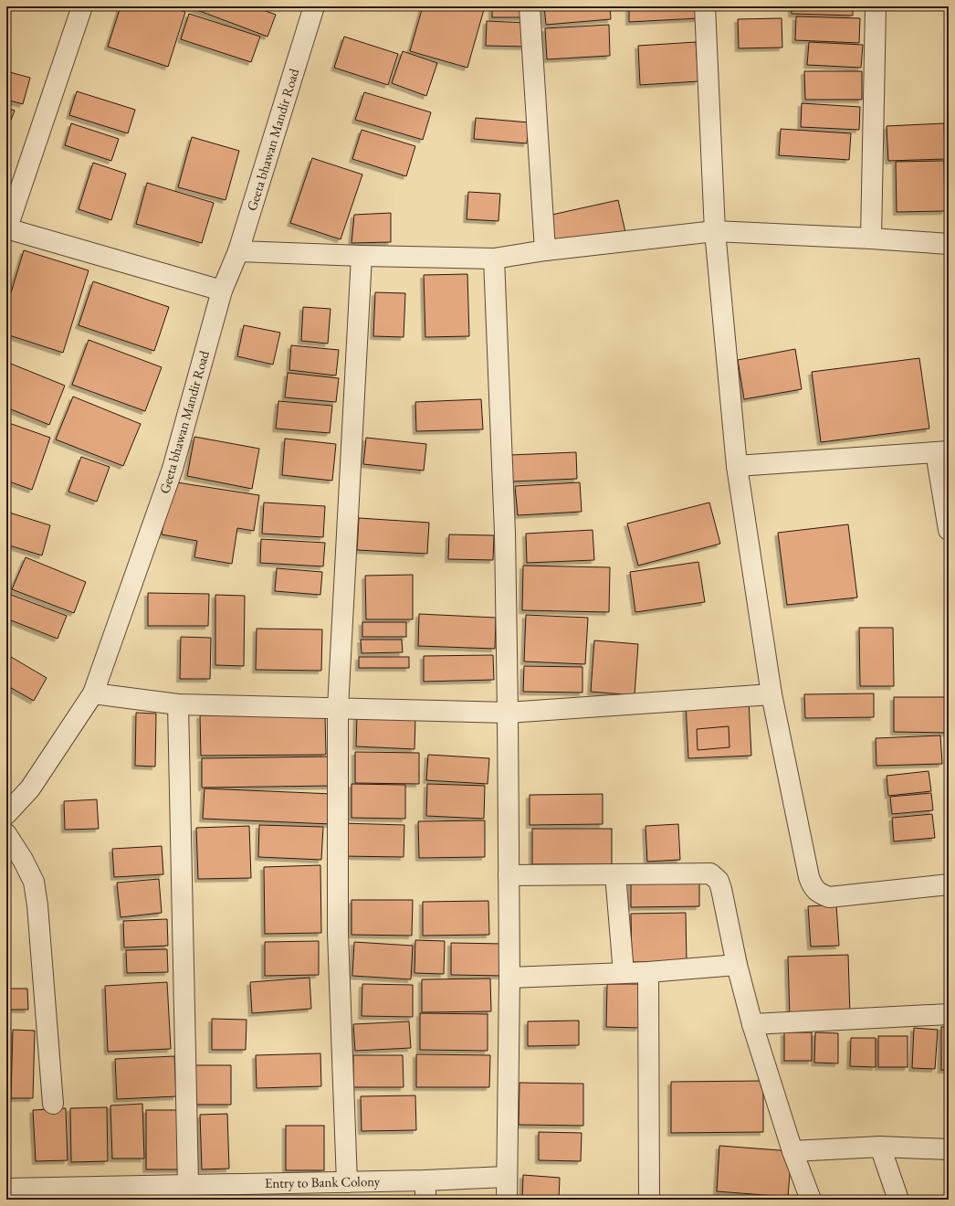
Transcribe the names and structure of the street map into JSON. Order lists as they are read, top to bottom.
{
  "streets": {
    "street": ["Geeta bhawan Mandir Road", "Entry to Bank Colony"]
  }
}
